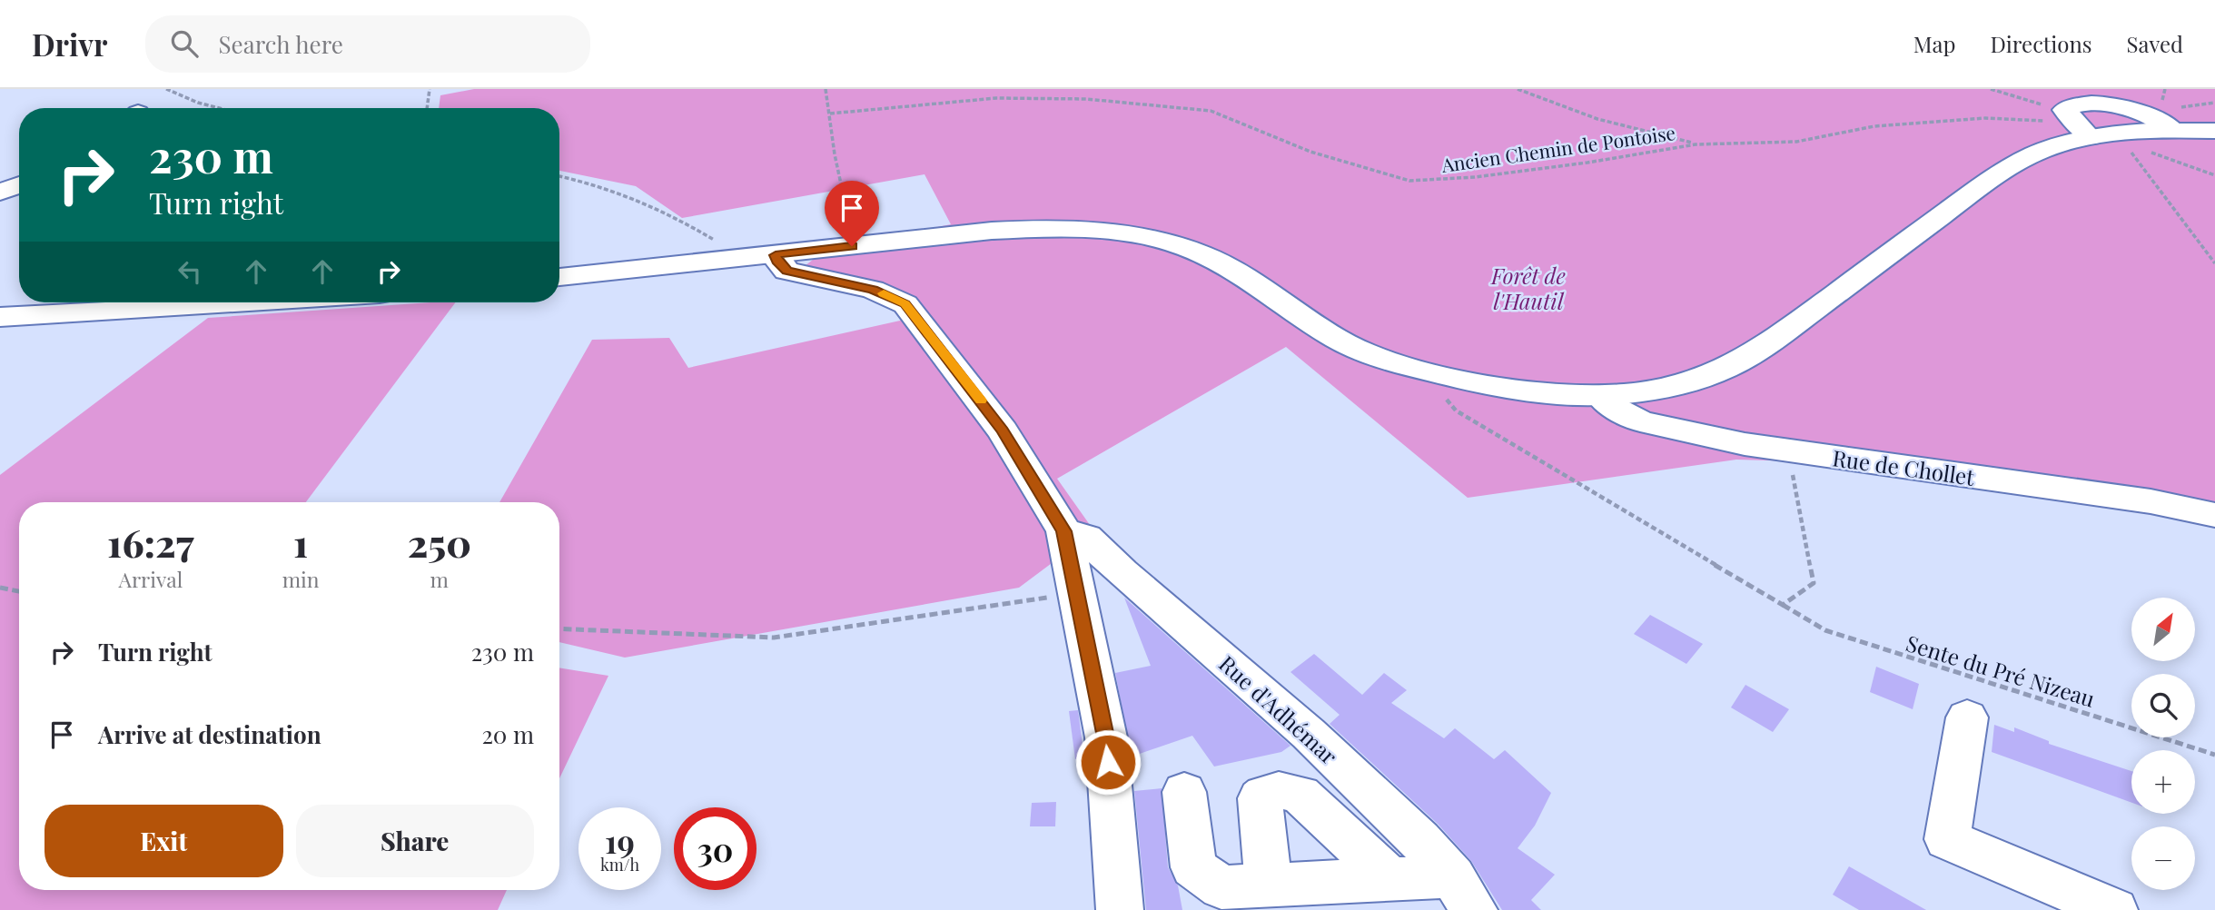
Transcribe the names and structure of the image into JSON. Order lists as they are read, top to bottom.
{
  "streets": {
    "main road": ["Rue de Chollet", "Rue d'Adhémar"],
    "path": ["Ancien Chemin de Pontoise", "Sente du Pré Nizeau"]
  },
  "parks": ["Forêt de l'Hautil"],
  "north": "top right",
  "page": {
    "header": "Drivr",
    "search": "Search here",
    "nav": ["Map", "Directions", "Saved"],
    "turn": ["230 m", "Turn right"],
    "eta": [
      "16:27",
      "Arrival",
      "1",
      "min",
      "250",
      "m"
    ],
    "map_buttons": ["+", "−"],
    "list": [
      {
        "name": "Turn right",
        "value": "230 m"
      },
      {
        "name": "Arrive at destination",
        "value": "20 m"
      }
    ],
    "buttons": ["Exit", "Share"],
    "speed": "19 km/h",
    "limit": "30"
  }
}
